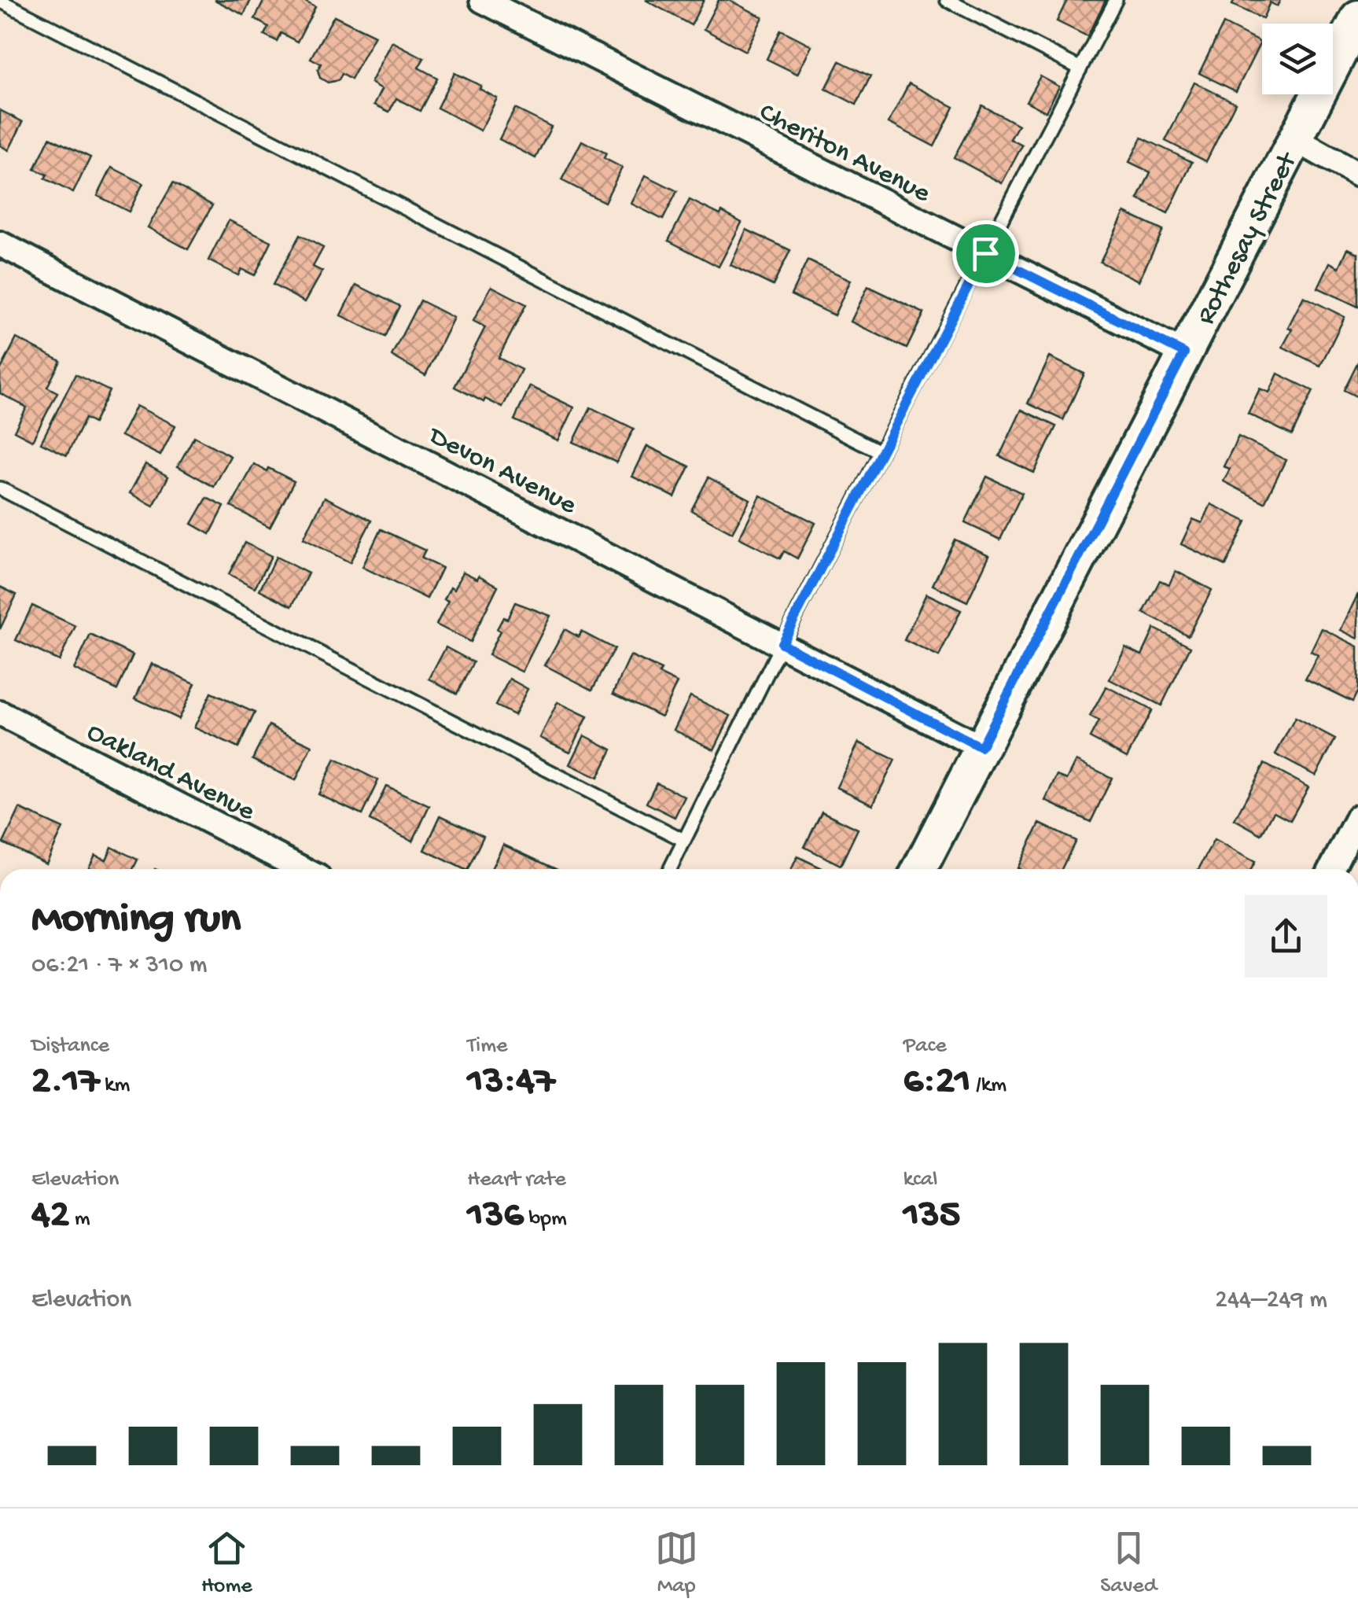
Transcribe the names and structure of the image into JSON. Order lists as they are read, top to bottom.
{
  "streets": {
    "street": [
      "Cheriton Avenue",
      "Rothesay Street",
      "Devon Avenue",
      "Oakland Avenue"
    ]
  },
  "crossings": [
    ["Cheriton Avenue", "Rothesay Street"],
    ["Rothesay Street", "Devon Avenue"]
  ],
  "page": {
    "heading": ["Morning run", "06:21 · 7 × 310 m"],
    "stats": [
      ["Distance", "2.17 km"],
      ["Time", "13:47"],
      ["Pace", "6:21 /km"],
      ["Elevation", "42 m"],
      ["Heart rate", "136 bpm"],
      ["kcal", "135"]
    ],
    "chart": ["Elevation", "244–249 m"],
    "tabs": ["Home", "Map", "Saved"]
  }
}
